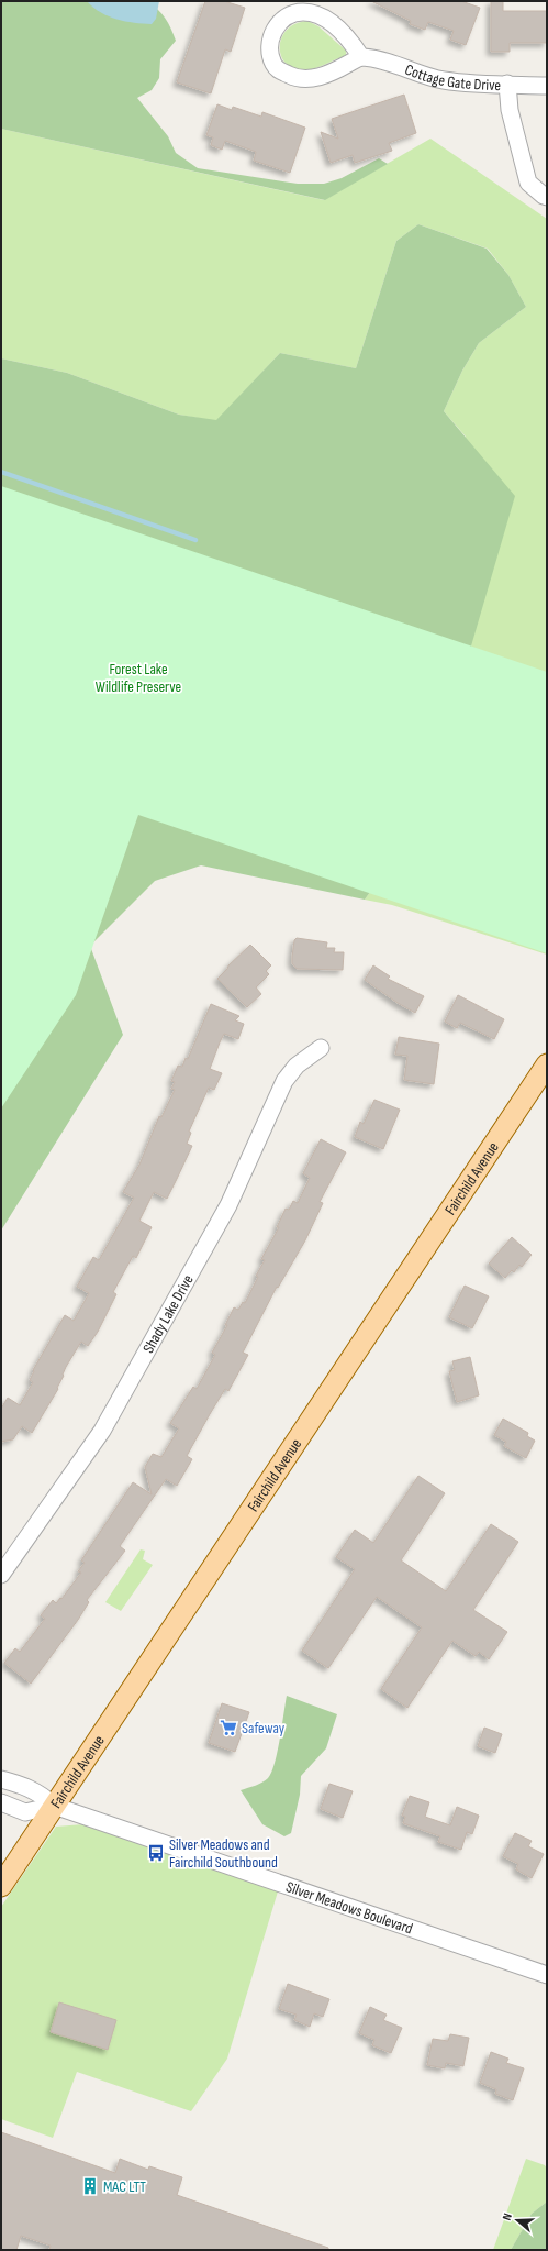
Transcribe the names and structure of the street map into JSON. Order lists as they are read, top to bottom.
{
  "streets": {
    "main road": ["Fairchild Avenue"],
    "street": ["Cottage Gate Drive", "Shady Lake Drive", "Silver Meadows Boulevard"]
  },
  "crossings": [
    ["Fairchild Avenue", "Silver Meadows Boulevard"]
  ],
  "parks": ["Forest Lake Wildlife Preserve"],
  "places": {
    "supermarket": ["Safeway"],
    "bus stop": ["Silver Meadows and Fairchild Southbound"],
    "building": ["MAC LTT"]
  },
  "north": "left"
}
